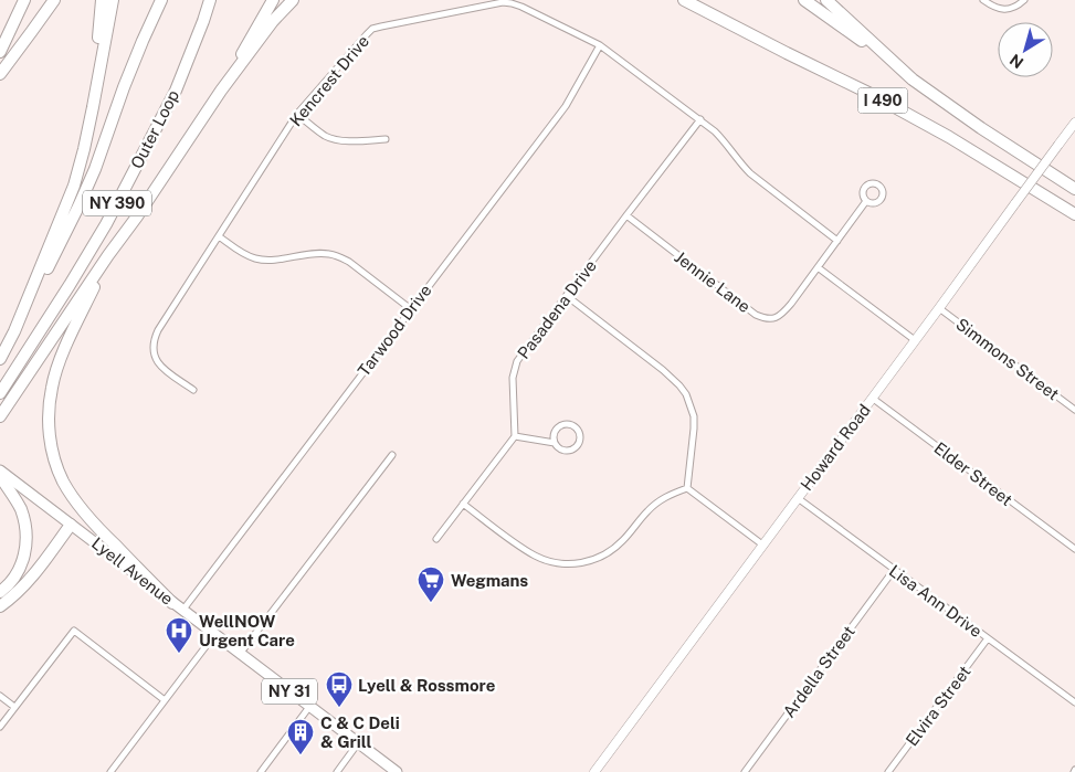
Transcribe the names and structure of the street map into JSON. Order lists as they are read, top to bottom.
{
  "streets": {
    "highway": ["I 490", "Outer Loop", "NY 390"],
    "main road": ["Howard Road", "Lyell Avenue", "NY 31"],
    "street": [
      "Kencrest Drive",
      "Jennie Lane",
      "Pasadena Drive",
      "Tarwood Drive",
      "Simmons Street",
      "Elder Street",
      "Lisa Ann Drive",
      "Ardella Street",
      "Elvira Street"
    ]
  },
  "crossings": [
    ["Kencrest Drive", "Pasadena Drive"],
    ["Kencrest Drive", "Tarwood Drive"],
    ["Jennie Lane", "Pasadena Drive"],
    ["Tarwood Drive", "Lyell Avenue"],
    ["Simmons Street", "Howard Road"],
    ["Howard Road", "Elder Street"],
    ["Howard Road", "Lisa Ann Drive"],
    ["Lisa Ann Drive", "Ardella Street"],
    ["Lisa Ann Drive", "Elvira Street"]
  ],
  "places": {
    "supermarket": ["Wegmans"],
    "hospital": ["WellNOW Urgent Care"],
    "bus stop": ["Lyell & Rossmore"],
    "building": ["C & C Deli & Grill"]
  },
  "north": "bottom left"
}
